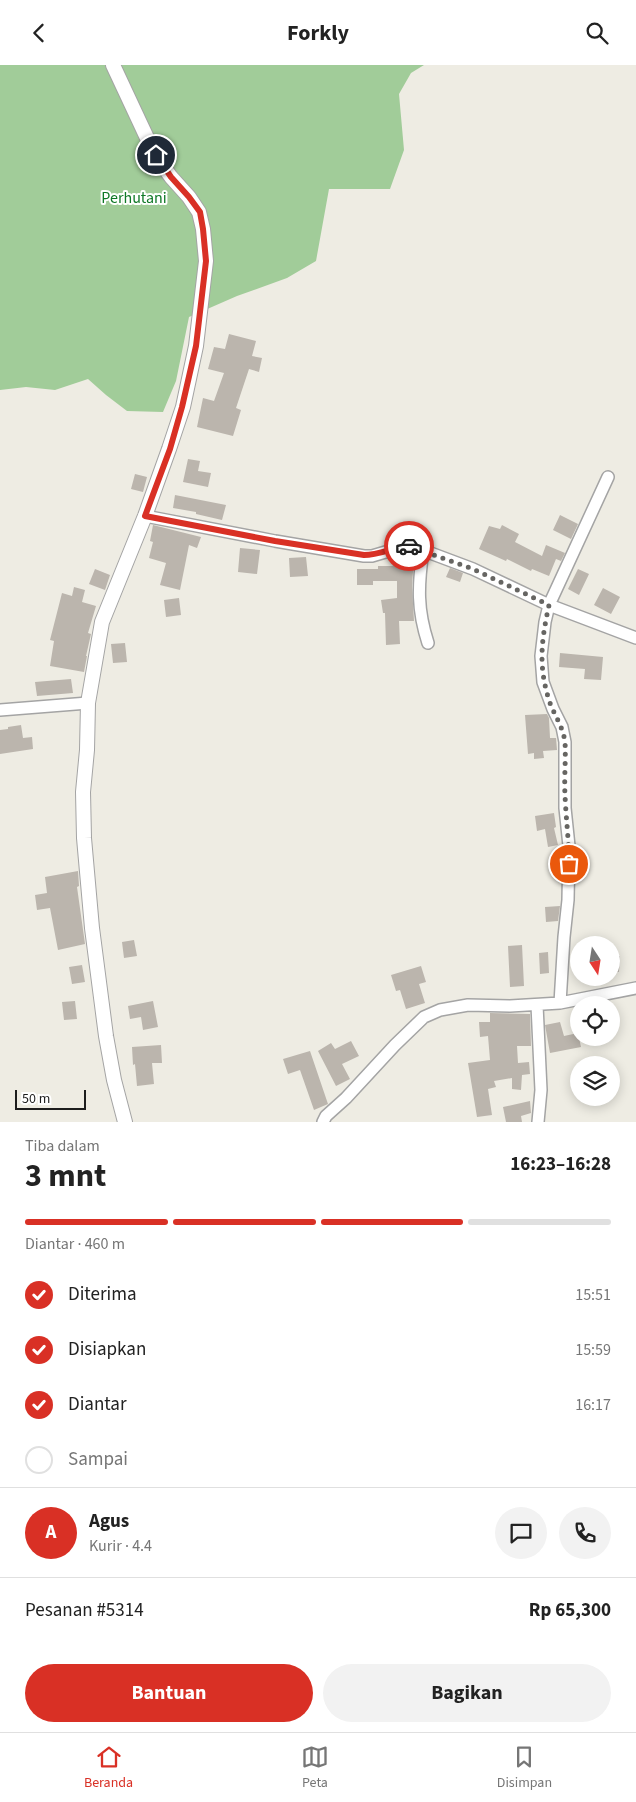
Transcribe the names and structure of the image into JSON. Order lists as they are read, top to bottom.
{
  "parks": ["Perhutani"],
  "scale_bar": "50 m",
  "north": "bottom",
  "page": {
    "header": "Forkly",
    "scale": "50 m",
    "heading": ["3 mnt", "Tiba dalam", "16:23–16:28"],
    "panel": [
      "Agus",
      "Kurir · 4.4",
      "Pesanan #5314",
      "Rp 65,300"
    ],
    "bar": "Diantar · 460 m",
    "list": [
      ["Diterima", "15:51"],
      ["Disiapkan", "15:59"],
      ["Diantar", "16:17"],
      "Sampai"
    ],
    "round": "A",
    "buttons": ["Bantuan", "Bagikan"],
    "tabs": ["Beranda", "Peta", "Disimpan"]
  }
}
